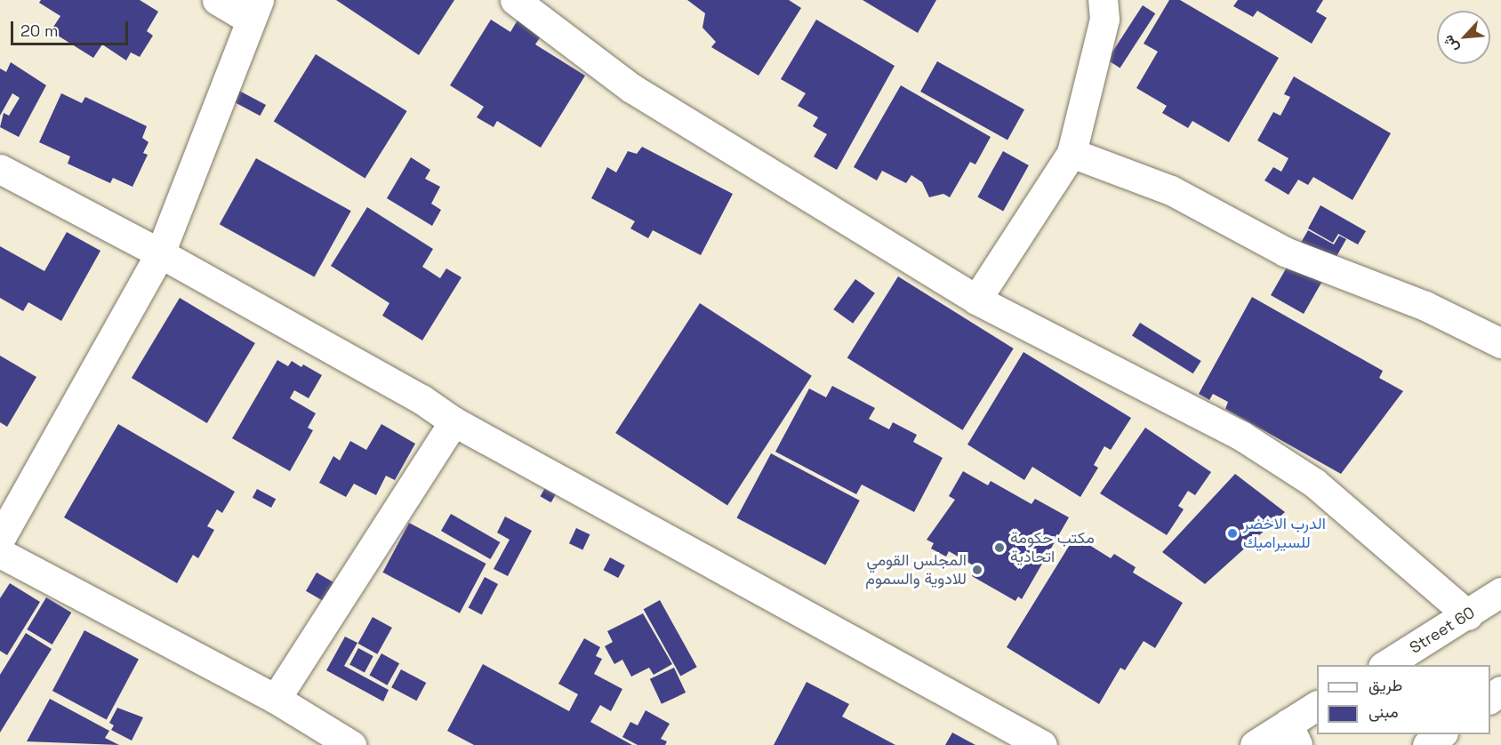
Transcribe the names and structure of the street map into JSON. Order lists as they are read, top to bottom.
{
  "streets": {
    "street": ["Street 60"]
  },
  "places": ["الدرب الاخضر للسيراميك", "مكتب حكومة اتحادية", "المجلس القومي للادوية والسموم"],
  "legend": ["طريق", "مبنى"],
  "scale_bar": "20 m",
  "north": "bottom left"
}
